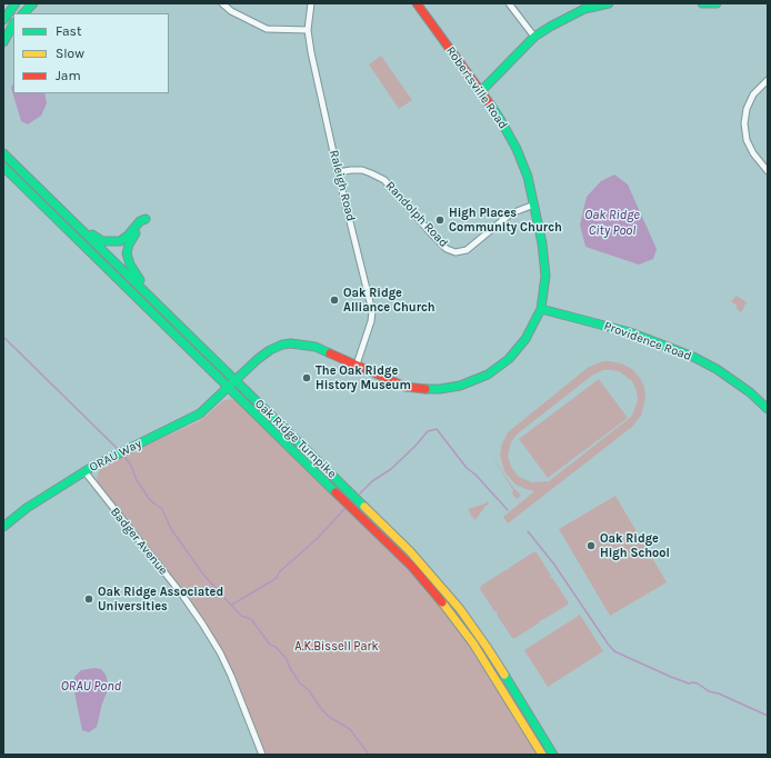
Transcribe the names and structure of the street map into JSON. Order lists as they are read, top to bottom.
{
  "streets": {
    "main road": [
      "Robertsville Road",
      "Providence Road",
      "Oak Ridge Turnpike",
      "ORAU Way"
    ],
    "street": ["Raleigh Road", "Randolph Road", "Badger Avenue"]
  },
  "crossings": [
    ["Robertsville Road", "Raleigh Road"],
    ["Robertsville Road", "Randolph Road"],
    ["Robertsville Road", "Providence Road"],
    ["Robertsville Road", "Oak Ridge Turnpike"],
    ["Robertsville Road", "ORAU Way"],
    ["Raleigh Road", "Randolph Road"],
    ["Oak Ridge Turnpike", "ORAU Way"],
    ["ORAU Way", "Badger Avenue"]
  ],
  "water": ["Oak Ridge City Pool", "ORAU Pond"],
  "parks": ["A.K.Bissell Park"],
  "places": [
    "High Places Community Church",
    "Oak Ridge Alliance Church",
    "The Oak Ridge History Museum",
    "Oak Ridge High School",
    "Oak Ridge Associated Universities"
  ],
  "legend": ["Fast", "Slow", "Jam"]
}
